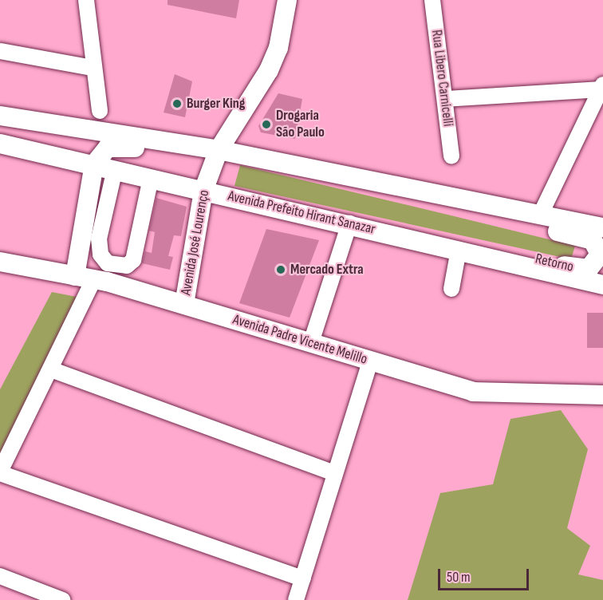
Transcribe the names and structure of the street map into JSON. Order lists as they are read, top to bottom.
{
  "streets": {
    "main road": [
      "Avenida Prefeito Hirant Sanazar",
      "Avenida José Lourenço",
      "Retorno",
      "Avenida Padre Vicente Melillo"
    ],
    "street": ["Rua Libero Carnicelli"]
  },
  "crossings": [
    ["Avenida Prefeito Hirant Sanazar", "Avenida José Lourenço"],
    ["Avenida Prefeito Hirant Sanazar", "Retorno"],
    ["Avenida José Lourenço", "Avenida Padre Vicente Melillo"]
  ],
  "places": ["Burger King", "Drogaria São Paulo", "Mercado Extra"],
  "scale_bar": "50 m"
}
